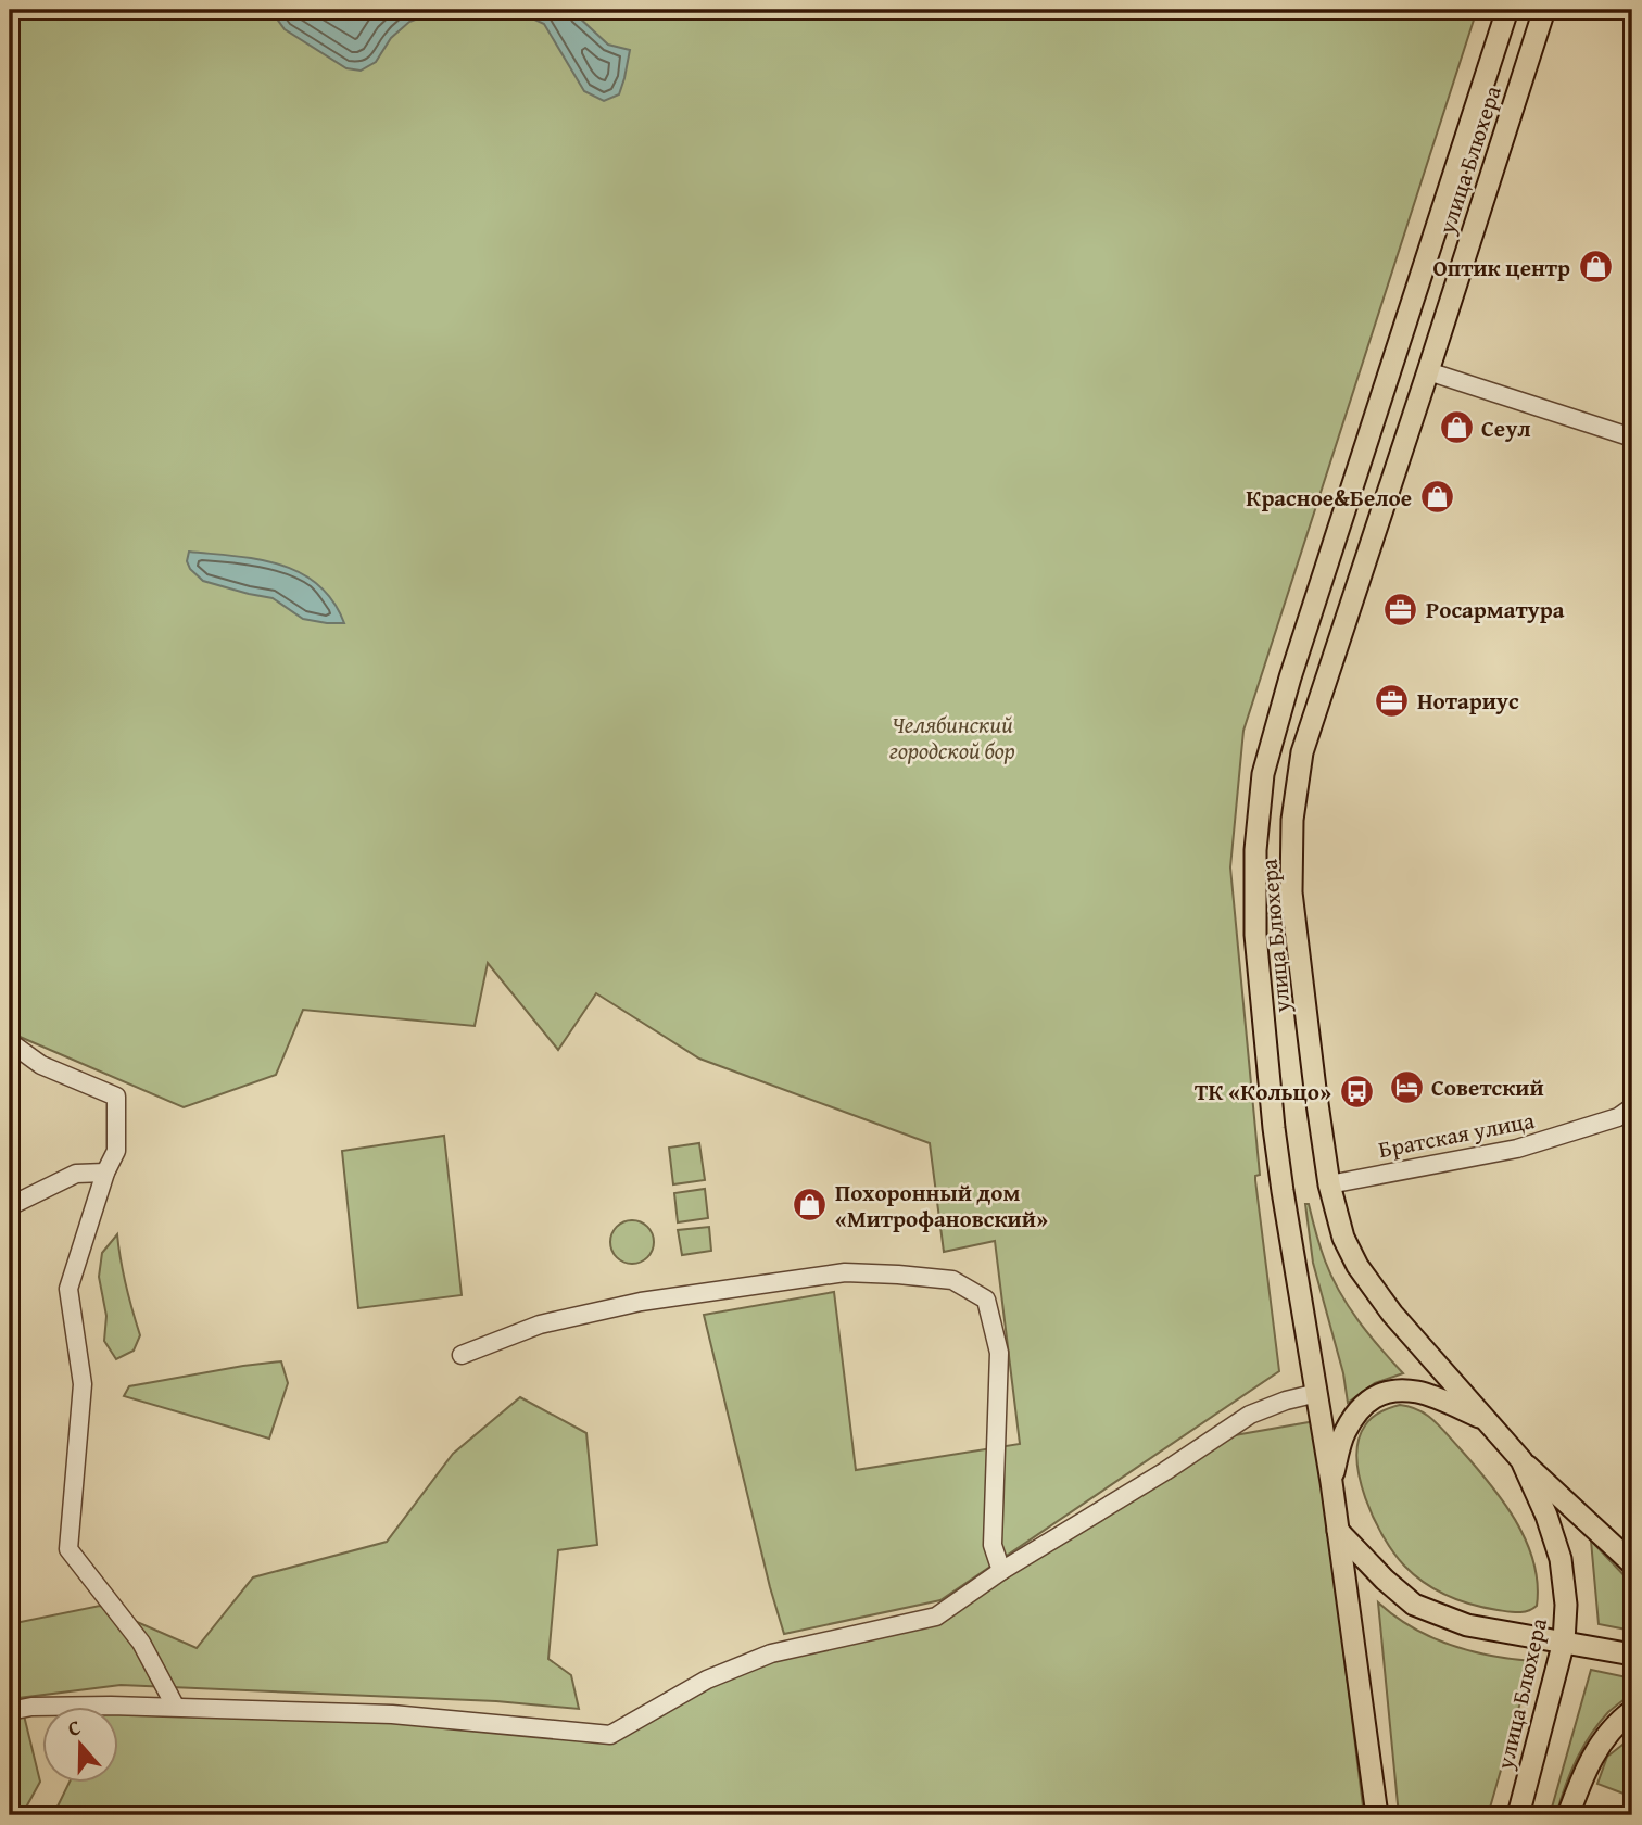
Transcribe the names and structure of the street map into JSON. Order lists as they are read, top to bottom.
{
  "streets": {
    "main road": ["улица Блюхера"],
    "street": ["Братская улица"]
  },
  "crossings": [
    ["улица Блюхера", "Братская улица"]
  ],
  "parks": ["Челябинский городской бор"],
  "places": {
    "shop": [
      "Оптик центр",
      "Сеул",
      "Красное&Белое",
      "Похоронный дом «Митрофановский»"
    ],
    "office": ["Росарматура", "Нотариус"],
    "hotel": ["Советский"],
    "bus stop": ["ТК «Кольцо»"]
  },
  "north": "top"
}
